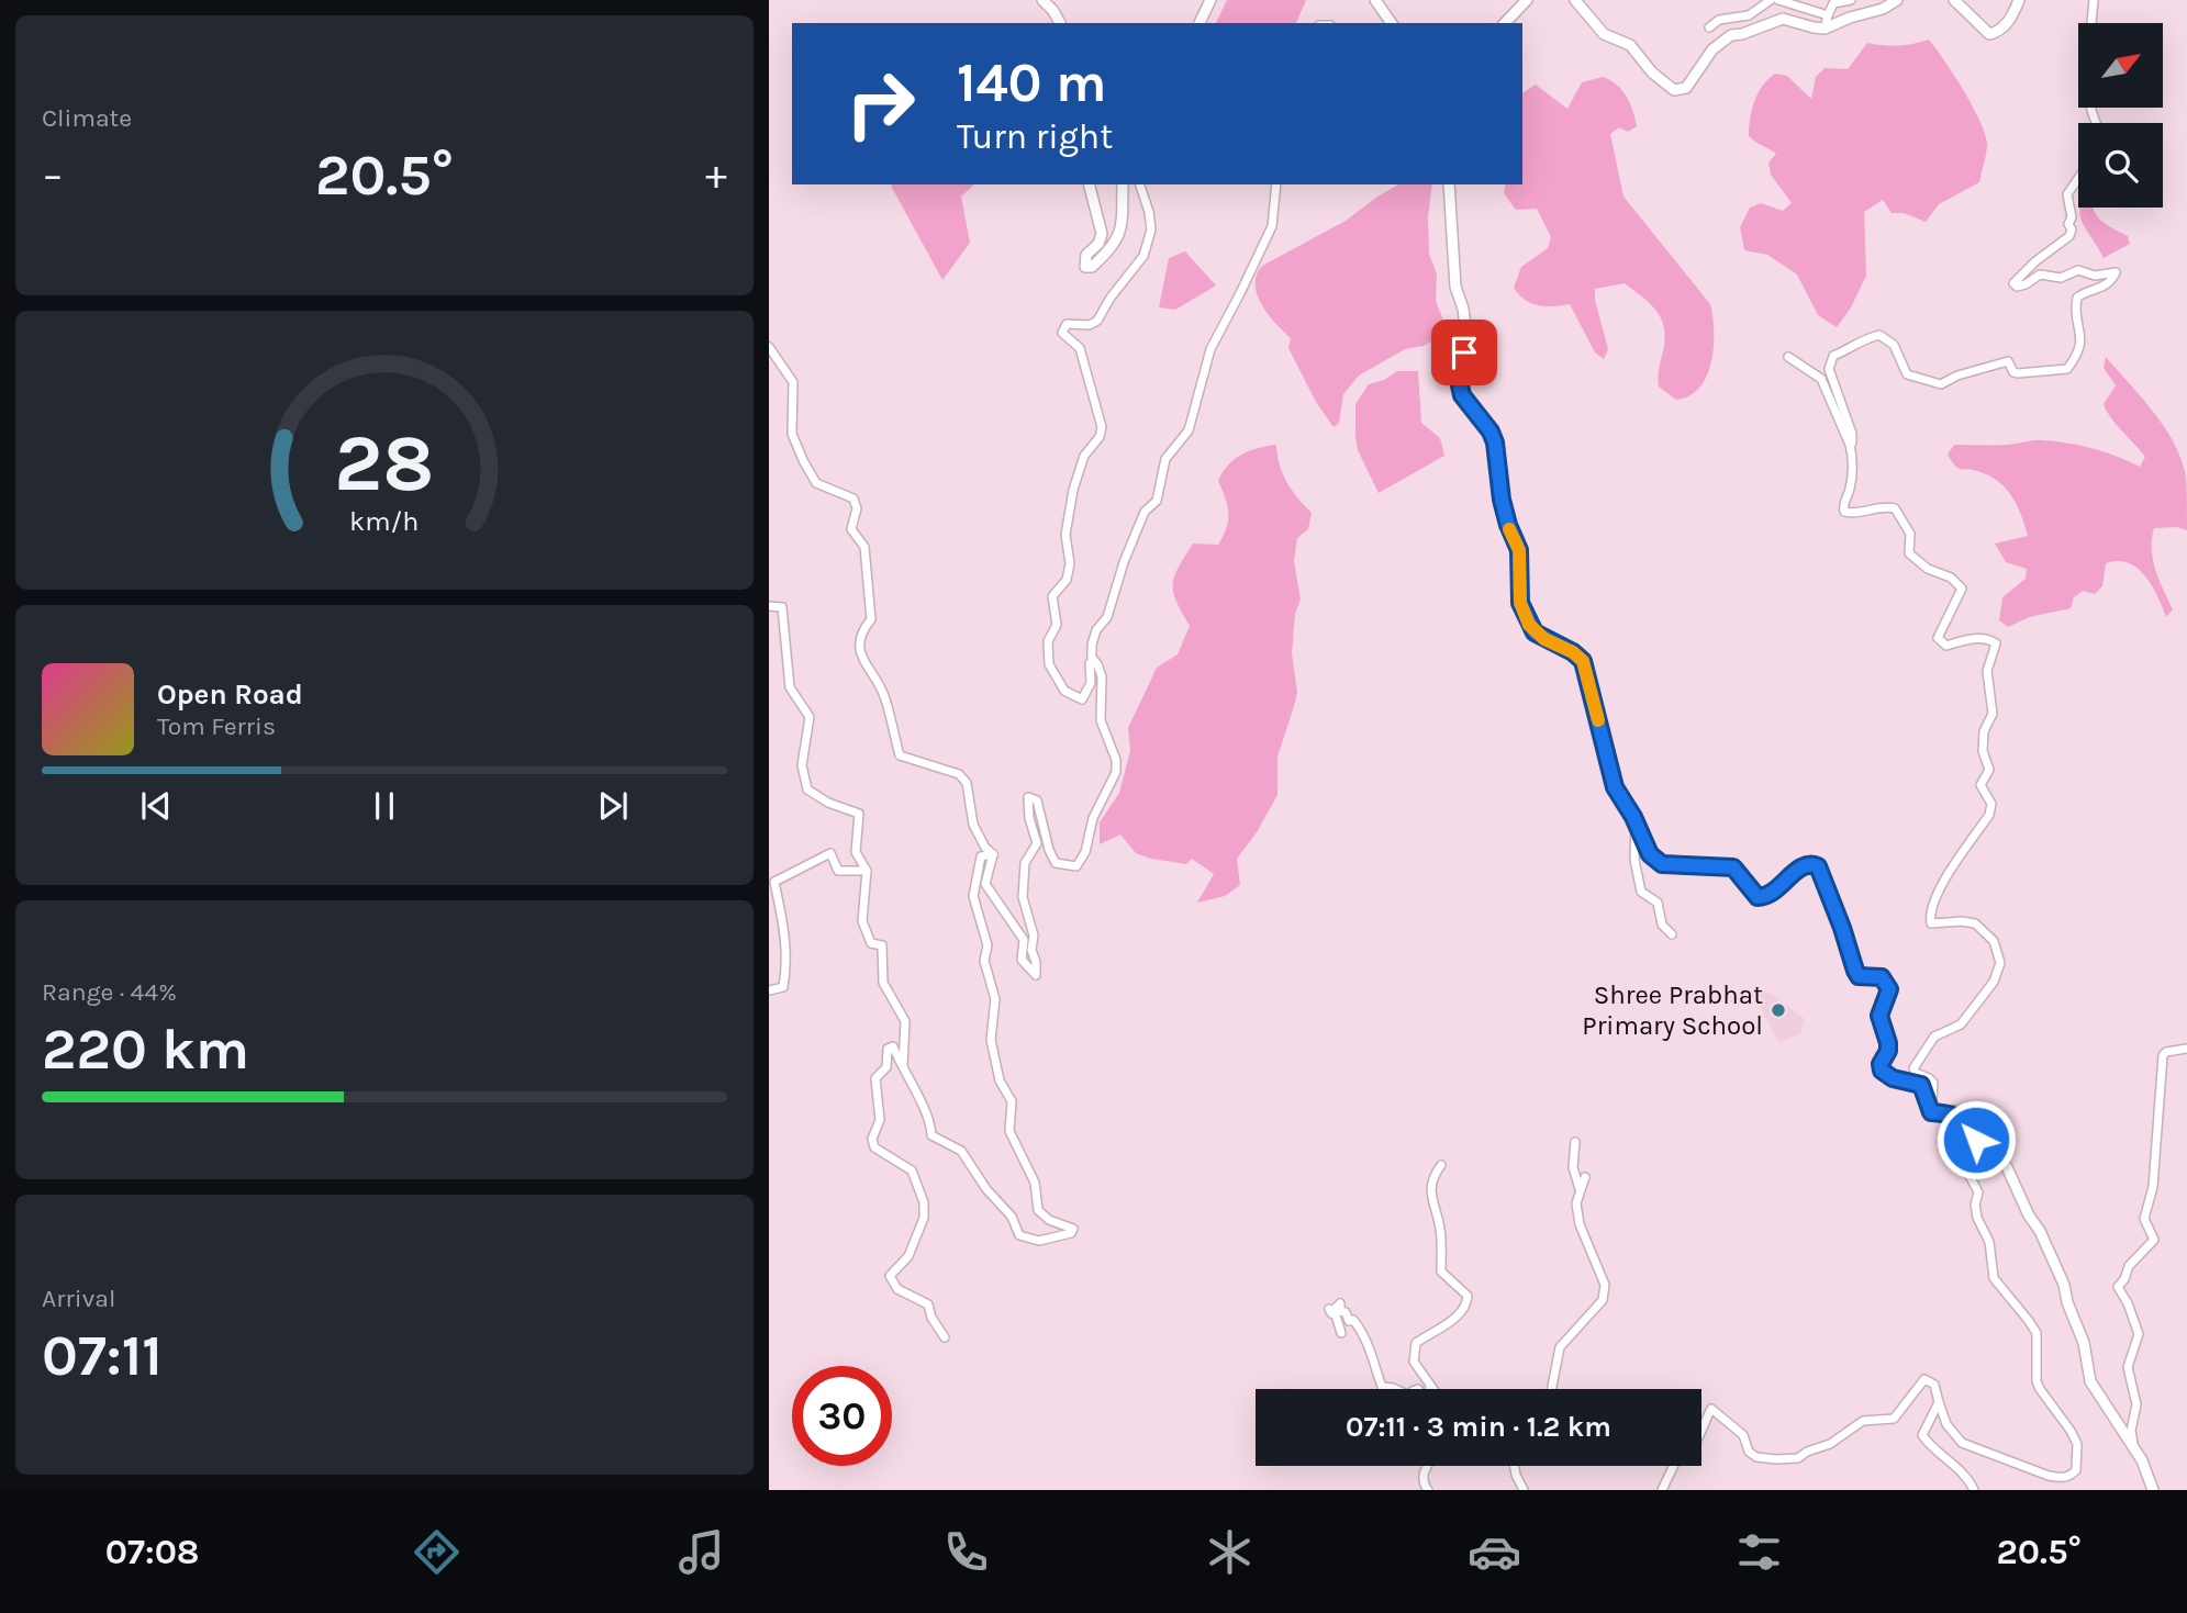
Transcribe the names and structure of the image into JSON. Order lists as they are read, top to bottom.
{
  "places": ["Shree Prabhat Primary School"],
  "north": "top right",
  "page": {
    "tile": [
      "Climate",
      ["Range · 44%", "220 km"],
      ["Arrival", "07:11"]
    ],
    "turn": ["140 m", "Turn right"],
    "heat": ["−", "20.5°", "+"],
    "song": ["Open Road", "Tom Ferris"],
    "limit": "30",
    "trip": "07:11 · 3 min · 1.2 km",
    "tabs": ["07:08", "20.5°"],
    "gauge": ["28", "km/h"]
  }
}
